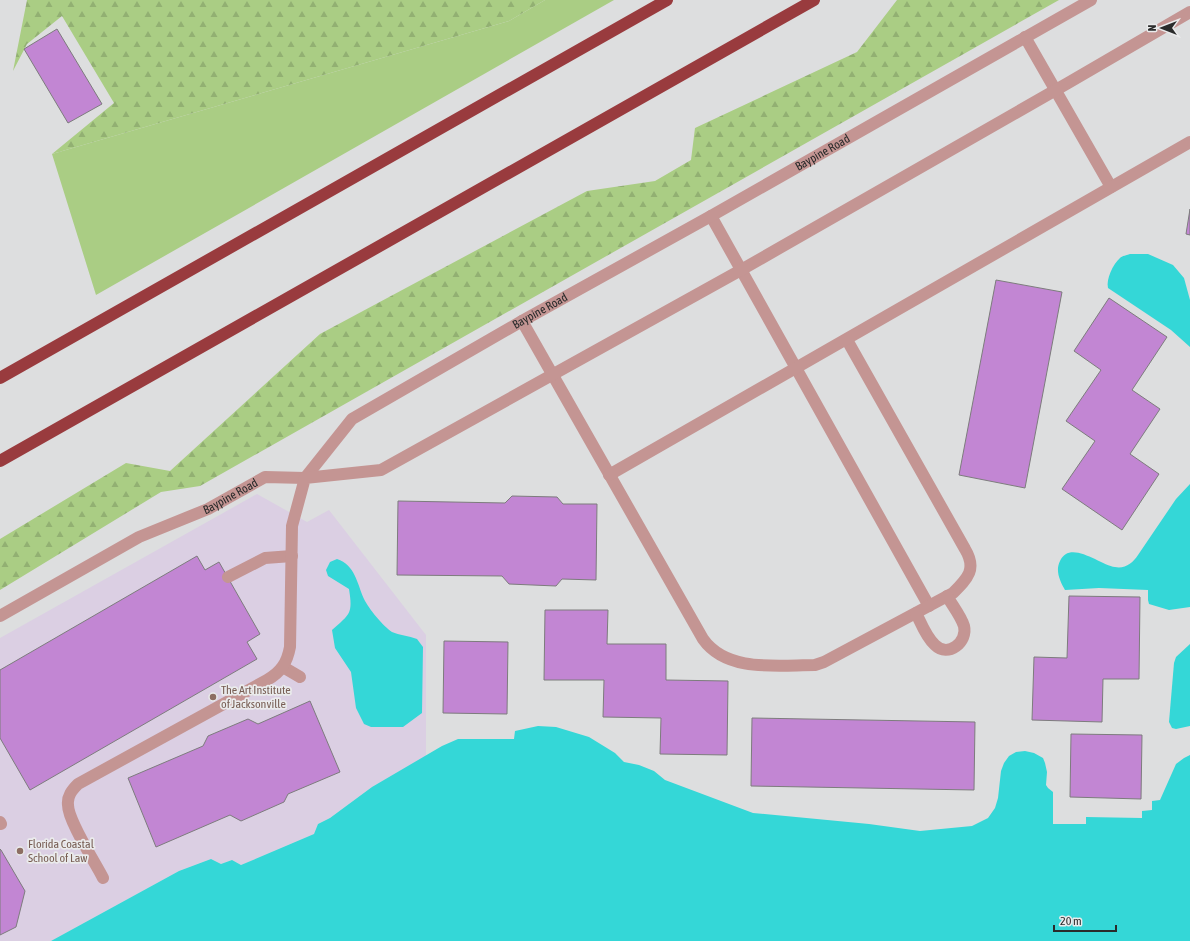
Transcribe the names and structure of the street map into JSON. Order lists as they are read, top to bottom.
{
  "streets": {
    "street": ["Baypine Road"]
  },
  "places": ["The Art Institute of Jacksonville", "Florida Coastal School of Law"],
  "scale_bar": "20 m",
  "north": "left"
}
